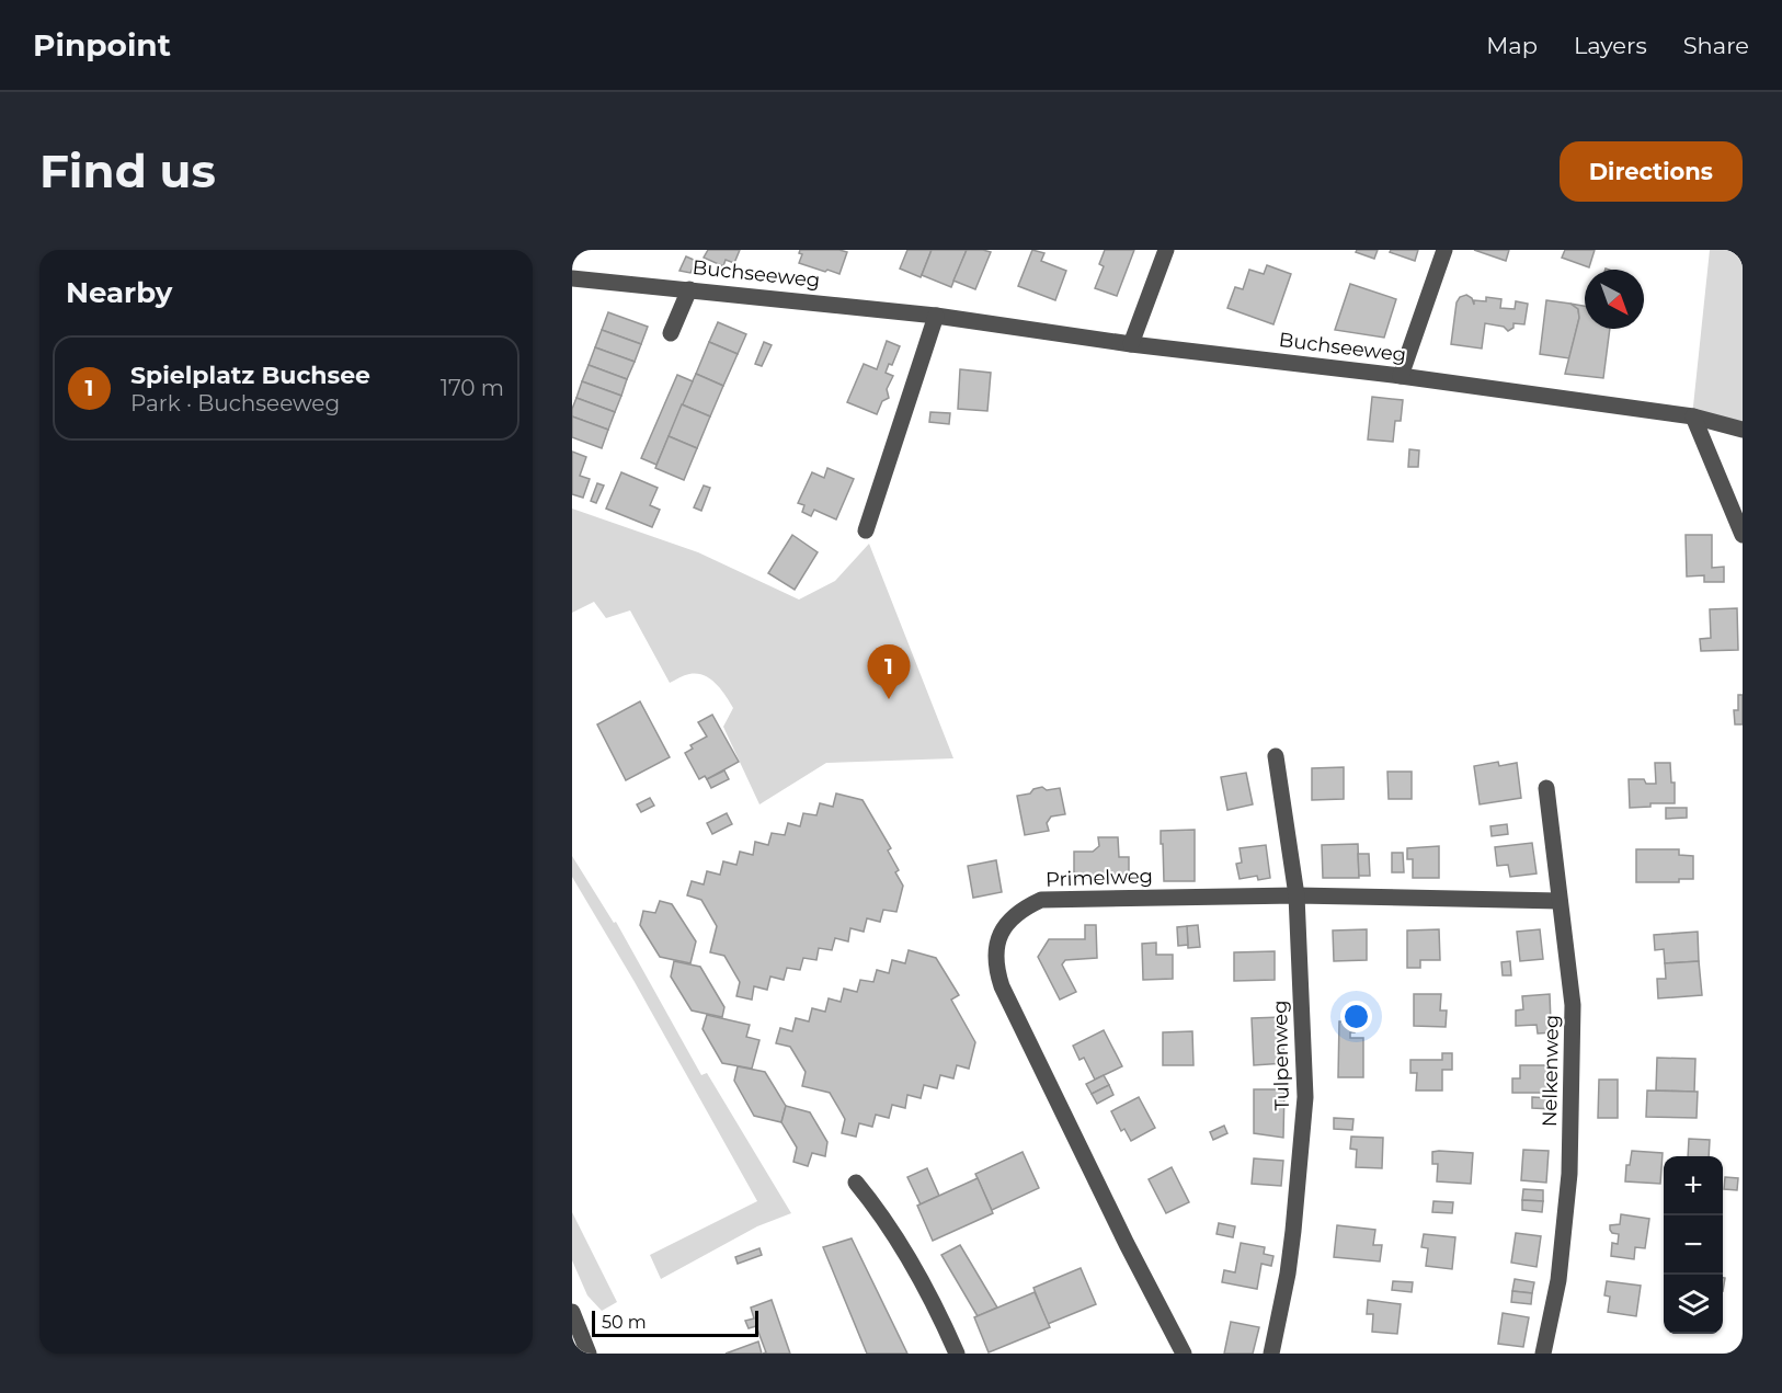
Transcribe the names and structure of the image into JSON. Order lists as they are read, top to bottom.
{
  "streets": {
    "street": [
      "Buchseeweg",
      "Primelweg",
      "Tulpenweg",
      "Nelkenweg"
    ]
  },
  "crossings": [
    ["Primelweg", "Tulpenweg"],
    ["Primelweg", "Nelkenweg"]
  ],
  "scale_bar": "50 m",
  "north": "bottom right",
  "page": {
    "header": "Pinpoint",
    "nav": ["Map", "Layers", "Share"],
    "buttons": "Directions",
    "title": "Find us",
    "heading": "Nearby",
    "list": [
      {
        "mark": "1",
        "name": "Spielplatz Buchsee",
        "note": "Park · Buchseeweg",
        "value": "170 m"
      }
    ],
    "pins": "1",
    "map_buttons": ["+", "−"],
    "scale": "50 m"
  }
}
